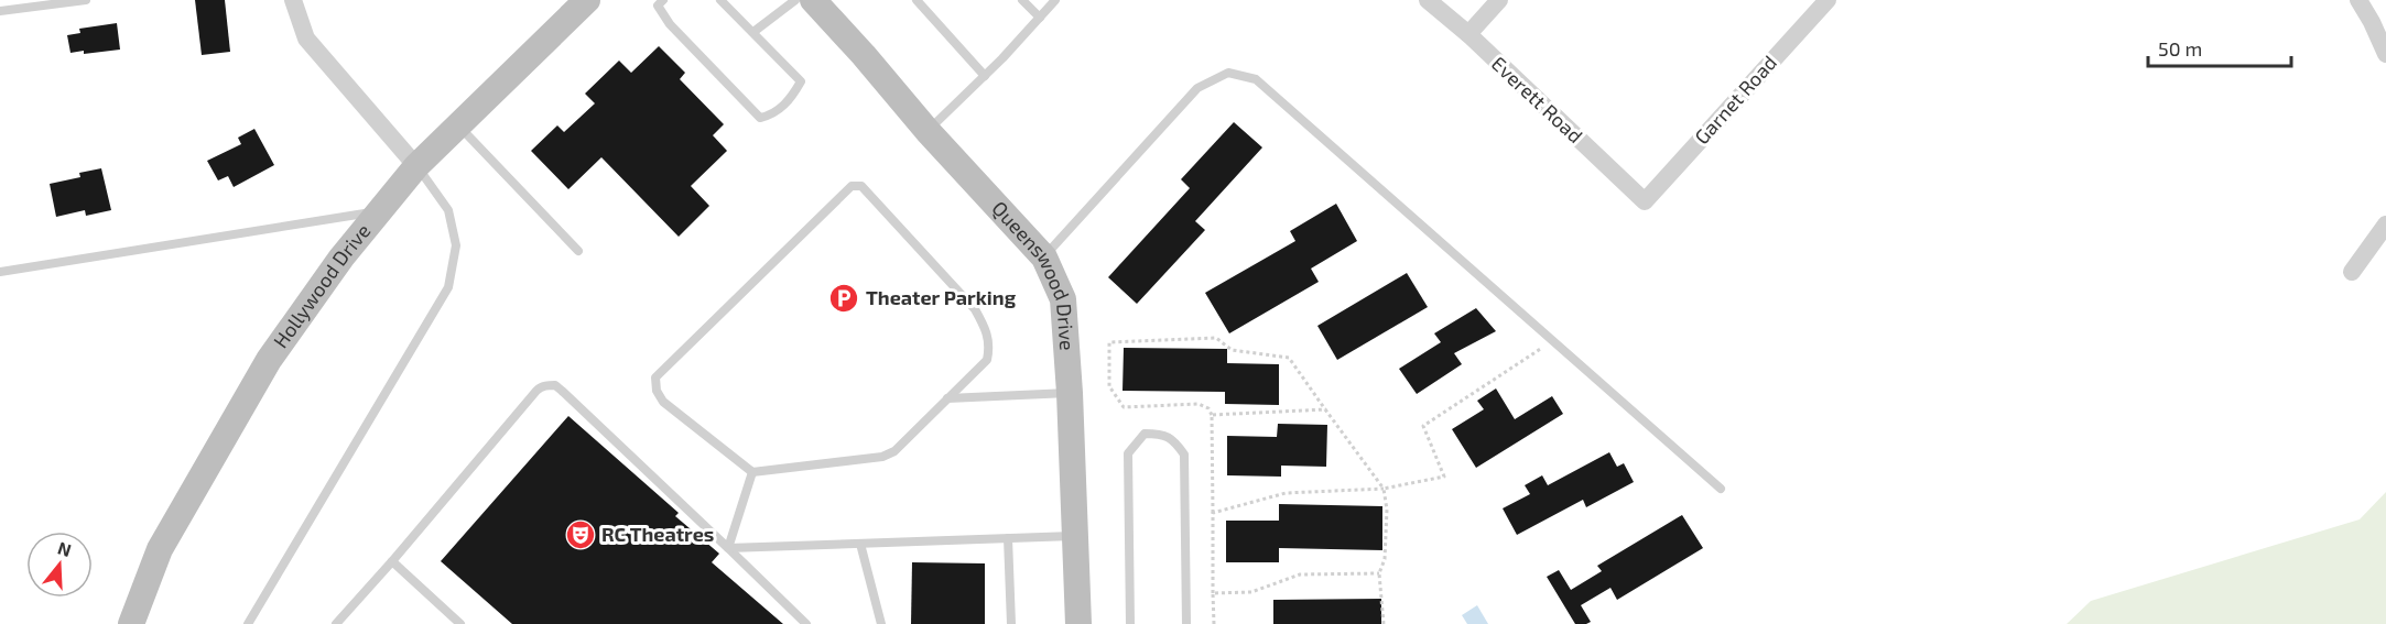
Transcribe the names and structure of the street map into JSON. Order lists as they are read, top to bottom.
{
  "streets": {
    "main road": ["Queenswood Drive", "Hollywood Drive"],
    "street": ["Everett Road", "Garnet Road"]
  },
  "crossings": [
    ["Everett Road", "Garnet Road"]
  ],
  "places": {
    "parking": ["Theater Parking"],
    "theatre": ["RC Theatres"]
  },
  "scale_bar": "50 m",
  "north": "top"
}
